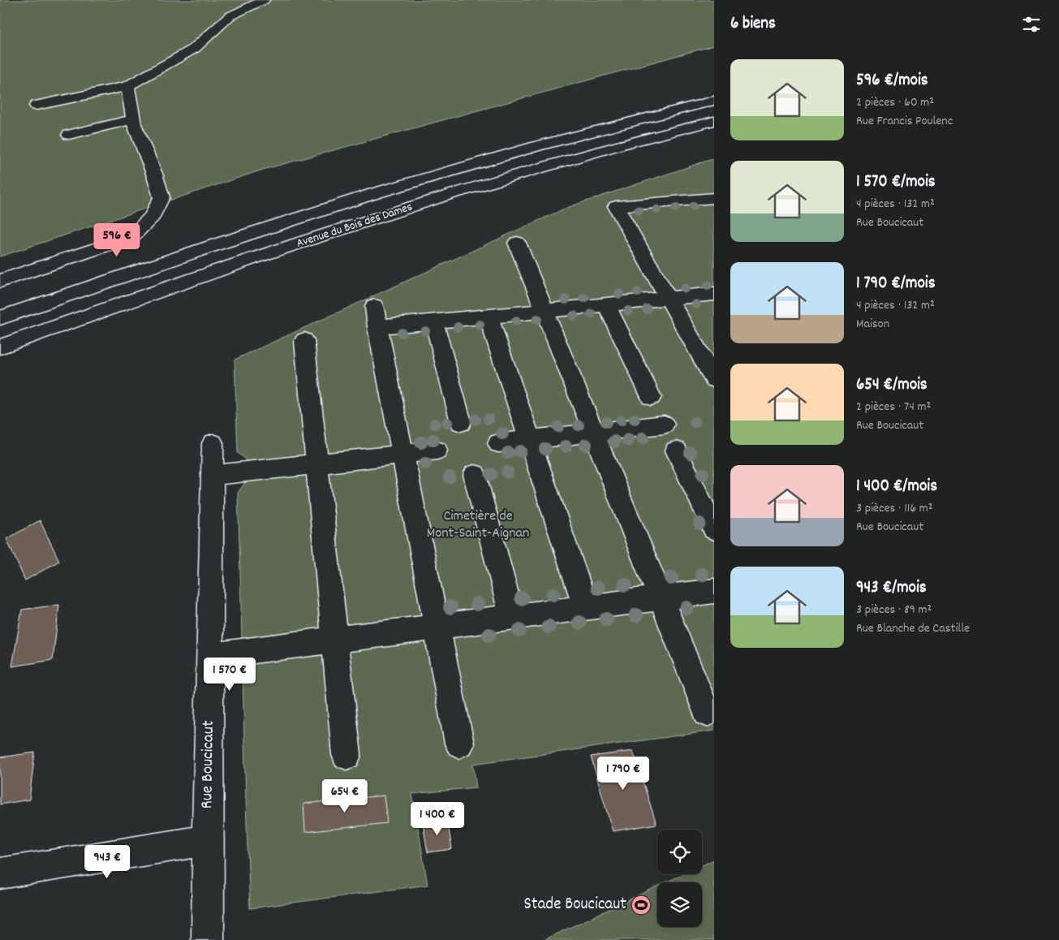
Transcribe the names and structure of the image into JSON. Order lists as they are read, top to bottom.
{
  "streets": {
    "main road": ["Avenue du Bois des Dames", "Rue Boucicaut"]
  },
  "parks": ["Cimetière de Mont-Saint-Aignan"],
  "places": {
    "sports": ["Stade Boucicaut"]
  },
  "page": {
    "heading": "6 biens",
    "list": [
      {
        "name": "596 €/mois",
        "note": "2 pièces · 60 m² · Rue Francis Poulenc"
      },
      {
        "name": "1 570 €/mois",
        "note": "4 pièces · 132 m² · Rue Boucicaut"
      },
      {
        "name": "1 790 €/mois",
        "note": "4 pièces · 132 m² · Maison"
      },
      {
        "name": "654 €/mois",
        "note": "2 pièces · 74 m² · Rue Boucicaut"
      },
      {
        "name": "1 400 €/mois",
        "note": "3 pièces · 116 m² · Rue Boucicaut"
      },
      {
        "name": "943 €/mois",
        "note": "3 pièces · 89 m² · Rue Blanche de Castille"
      }
    ],
    "price": [
      "596 €",
      "1 570 €",
      "1 790 €",
      "654 €",
      "1 400 €",
      "943 €"
    ]
  }
}
